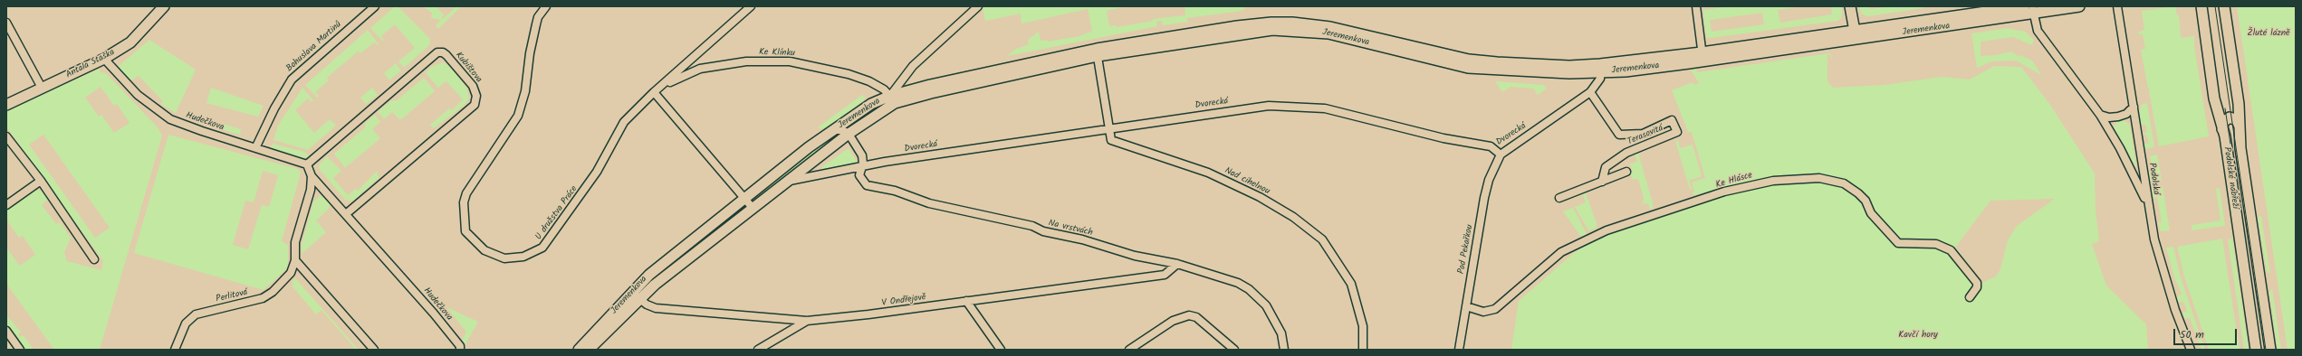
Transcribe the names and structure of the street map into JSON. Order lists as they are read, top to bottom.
{
  "streets": {
    "street": [
      "Jeremenkova",
      "Bohuslava Martinů",
      "Ke Klínku",
      "Antala Staška",
      "Kubištova",
      "Dvorecká",
      "Hudečkova",
      "Terasovitá",
      "Podolské nábřeží",
      "Podolská",
      "Ke Hlásce",
      "Nad cihelnou",
      "U družstva Práce",
      "Na vrstvách",
      "Pod Pekařkou",
      "Perlitová",
      "V Ondřejově"
    ]
  },
  "crossings": [
    ["Jeremenkova", "Ke Klínku"],
    ["Jeremenkova", "Dvorecká"],
    ["Jeremenkova", "Nad cihelnou"],
    ["Jeremenkova", "Na vrstvách"],
    ["Jeremenkova", "V Ondřejově"],
    ["Bohuslava Martinů", "Hudečkova"],
    ["Ke Klínku", "U družstva Práce"],
    ["Antala Staška", "Hudečkova"],
    ["Kubištova", "Hudečkova"],
    ["Dvorecká", "Terasovitá"],
    ["Dvorecká", "Nad cihelnou"],
    ["Dvorecká", "Na vrstvách"],
    ["Dvorecká", "Pod Pekařkou"],
    ["Hudečkova", "Perlitová"],
    ["Ke Hlásce", "Pod Pekařkou"],
    ["Na vrstvách", "V Ondřejově"]
  ],
  "parks": ["Žluté lázně", "Kavčí hory"],
  "scale_bar": "50 m"
}
